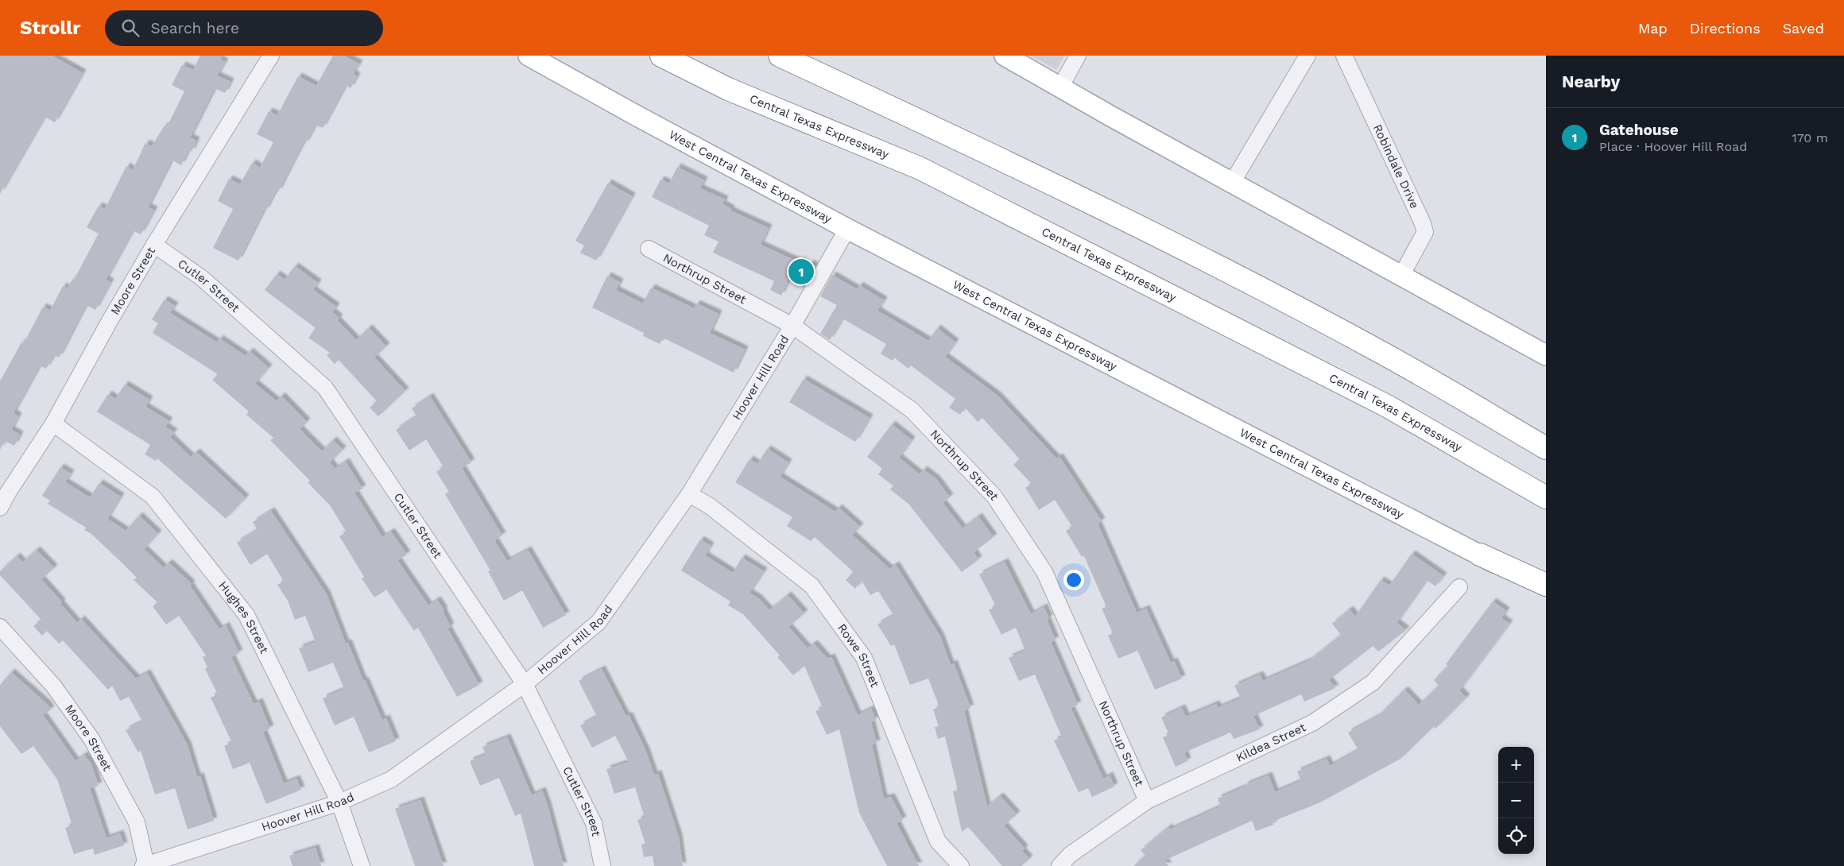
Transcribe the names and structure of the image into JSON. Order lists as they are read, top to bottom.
{
  "streets": {
    "highway": ["Central Texas Expressway"],
    "main road": ["West Central Texas Expressway"],
    "street": [
      "Robindale Drive",
      "Northrup Street",
      "Moore Street",
      "Cutler Street",
      "Hoover Hill Road",
      "Hughes Street",
      "Rowe Street",
      "Kildea Street"
    ]
  },
  "crossings": [
    ["West Central Texas Expressway", "Hoover Hill Road"],
    ["Northrup Street", "Hoover Hill Road"],
    ["Northrup Street", "Kildea Street"],
    ["Moore Street", "Cutler Street"],
    ["Moore Street", "Hoover Hill Road"],
    ["Moore Street", "Hughes Street"],
    ["Cutler Street", "Hoover Hill Road"],
    ["Hoover Hill Road", "Hughes Street"],
    ["Hoover Hill Road", "Rowe Street"]
  ],
  "page": {
    "header": "Strollr",
    "search": "Search here",
    "nav": ["Map", "Directions", "Saved"],
    "heading": "Nearby",
    "list": [
      {
        "mark": "1",
        "name": "Gatehouse",
        "note": "Place · Hoover Hill Road",
        "value": "170 m"
      }
    ],
    "pins": "1",
    "map_buttons": ["+", "−"]
  }
}
